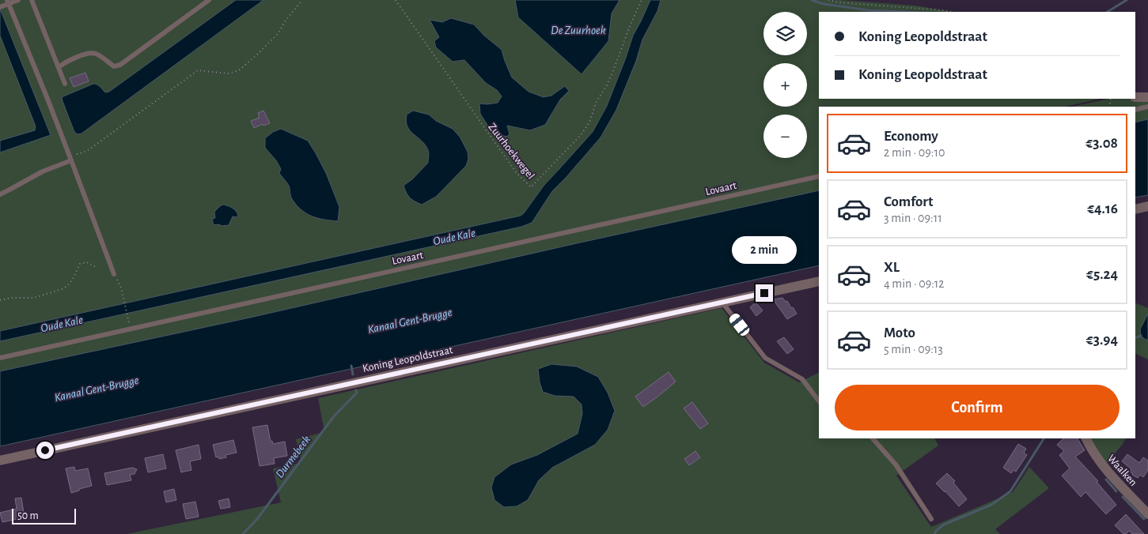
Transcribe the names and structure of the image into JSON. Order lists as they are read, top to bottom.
{
  "streets": {
    "street": ["Koning Leopoldstraat", "Waalken"],
    "lane": ["Lovaart"],
    "path": ["Zuurhoekwegel"]
  },
  "water": [
    "De Zuurhoek",
    "Oude Kale",
    "Kanaal Gent-Brugge",
    "Durmebeek"
  ],
  "scale_bar": "50 m",
  "page": {
    "map_buttons": ["+", "−"],
    "banner": ["Koning Leopoldstraat", "Koning Leopoldstraat"],
    "list": [
      {
        "name": "Economy",
        "note": "2 min · 09:10",
        "value": "€3.08"
      },
      {
        "name": "Comfort",
        "note": "3 min · 09:11",
        "value": "€4.16"
      },
      {
        "name": "XL",
        "note": "4 min · 09:12",
        "value": "€5.24"
      },
      {
        "name": "Moto",
        "note": "5 min · 09:13",
        "value": "€3.94"
      }
    ],
    "bubble": "2 min",
    "buttons": "Confirm",
    "scale": "50 m"
  }
}
